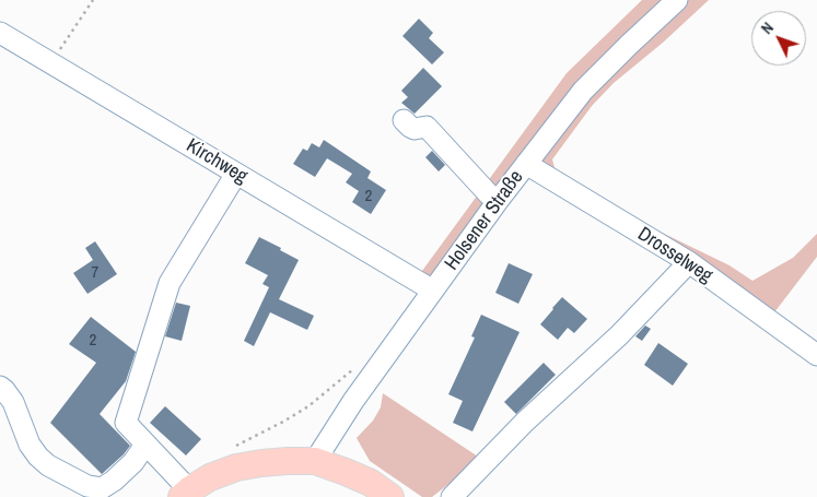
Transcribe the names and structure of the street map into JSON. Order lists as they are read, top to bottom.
{
  "streets": {
    "street": ["Kirchweg", "Holsener Straße", "Drosselweg"]
  },
  "crossings": [
    ["Kirchweg", "Holsener Straße"],
    ["Holsener Straße", "Drosselweg"]
  ],
  "house_numbers": ["2", "7", "2"],
  "north": "top left"
}
